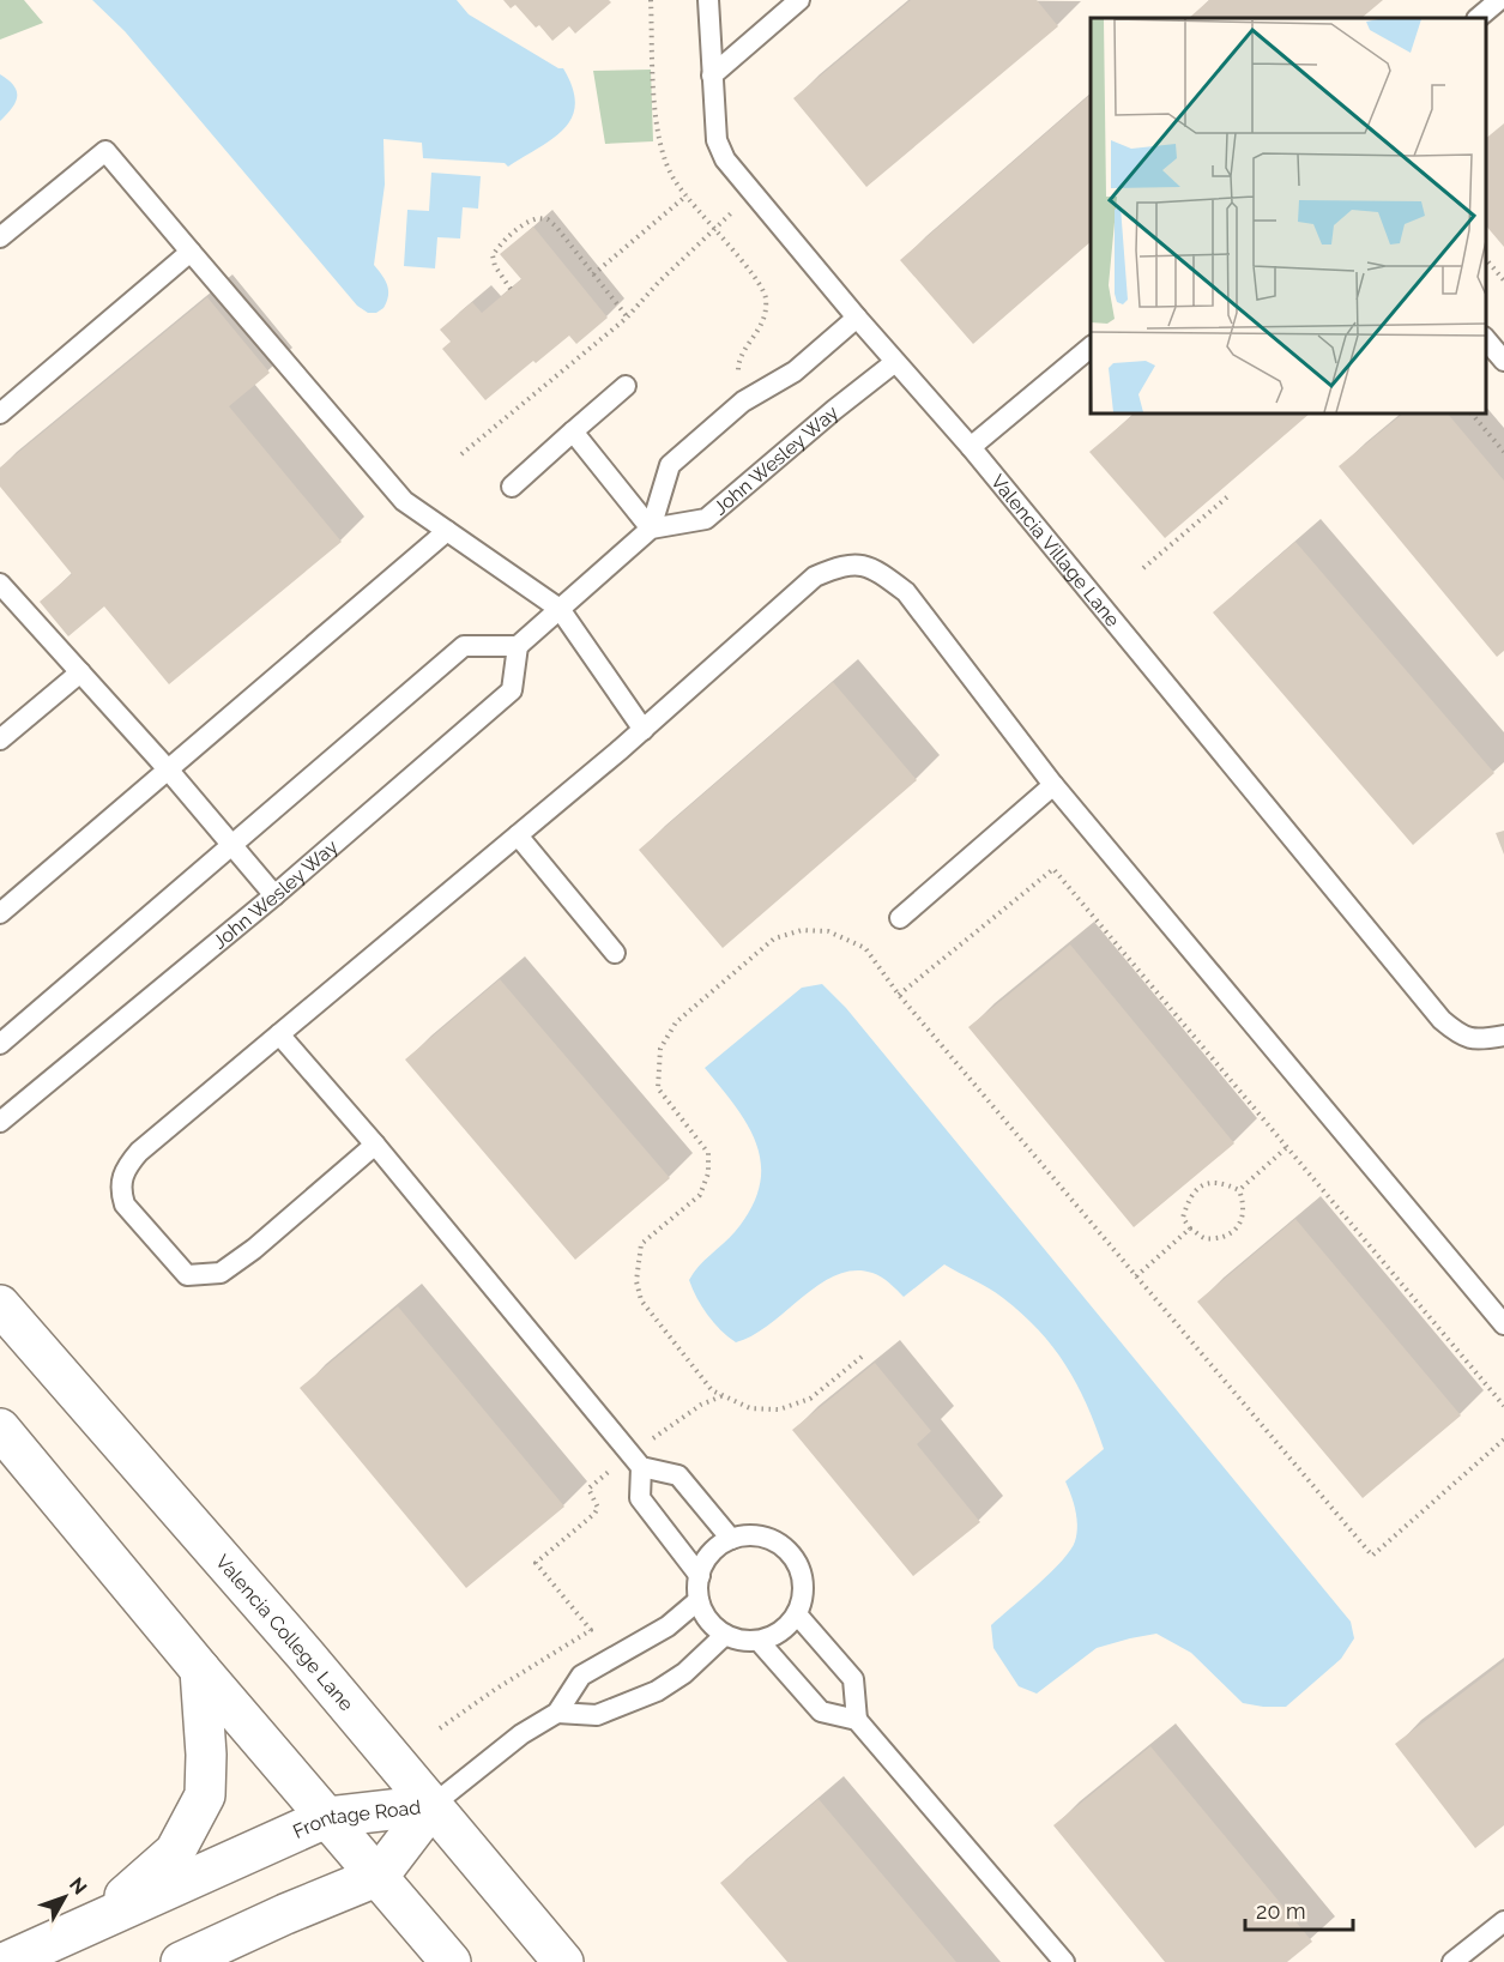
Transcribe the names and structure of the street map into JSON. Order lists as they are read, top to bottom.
{
  "streets": {
    "street": ["Valencia College Lane", "Frontage Road"],
    "lane": ["John Wesley Way", "Valencia Village Lane"]
  },
  "crossings": [
    ["John Wesley Way", "Valencia Village Lane"],
    ["Valencia College Lane", "Frontage Road"]
  ],
  "scale_bar": "20 m",
  "north": "top right"
}
